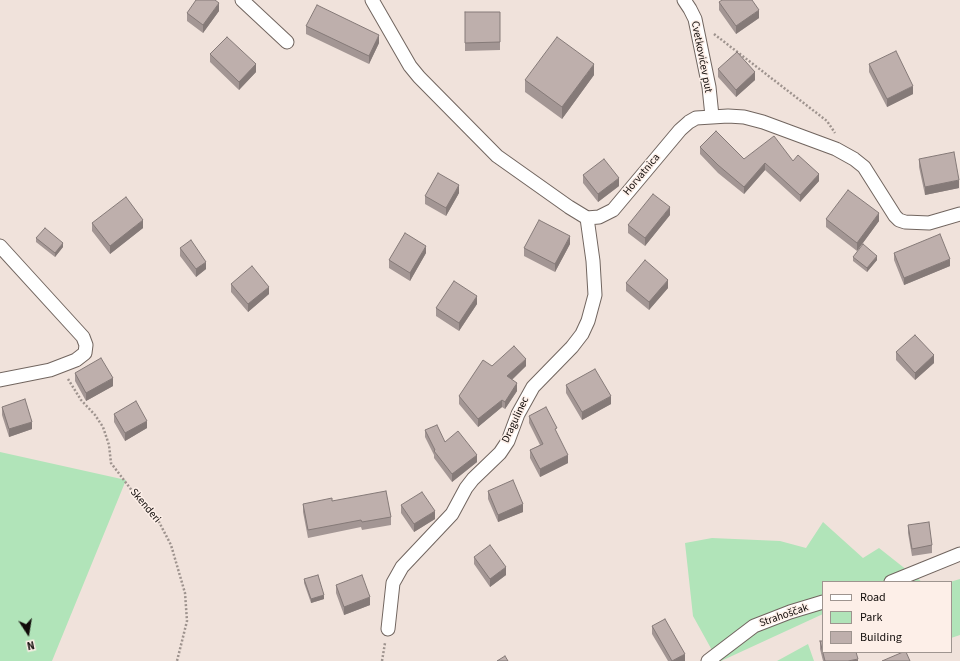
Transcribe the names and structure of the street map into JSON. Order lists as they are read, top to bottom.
{
  "streets": {
    "street": [
      "Cvetkovićev put",
      "Horvatnica",
      "Dragulinec",
      "Strahoščak"
    ],
    "path": ["Skenderi"]
  },
  "crossings": [
    ["Cvetkovićev put", "Horvatnica"],
    ["Horvatnica", "Dragulinec"]
  ],
  "legend": ["Road", "Park", "Building"],
  "north": "bottom"
}
